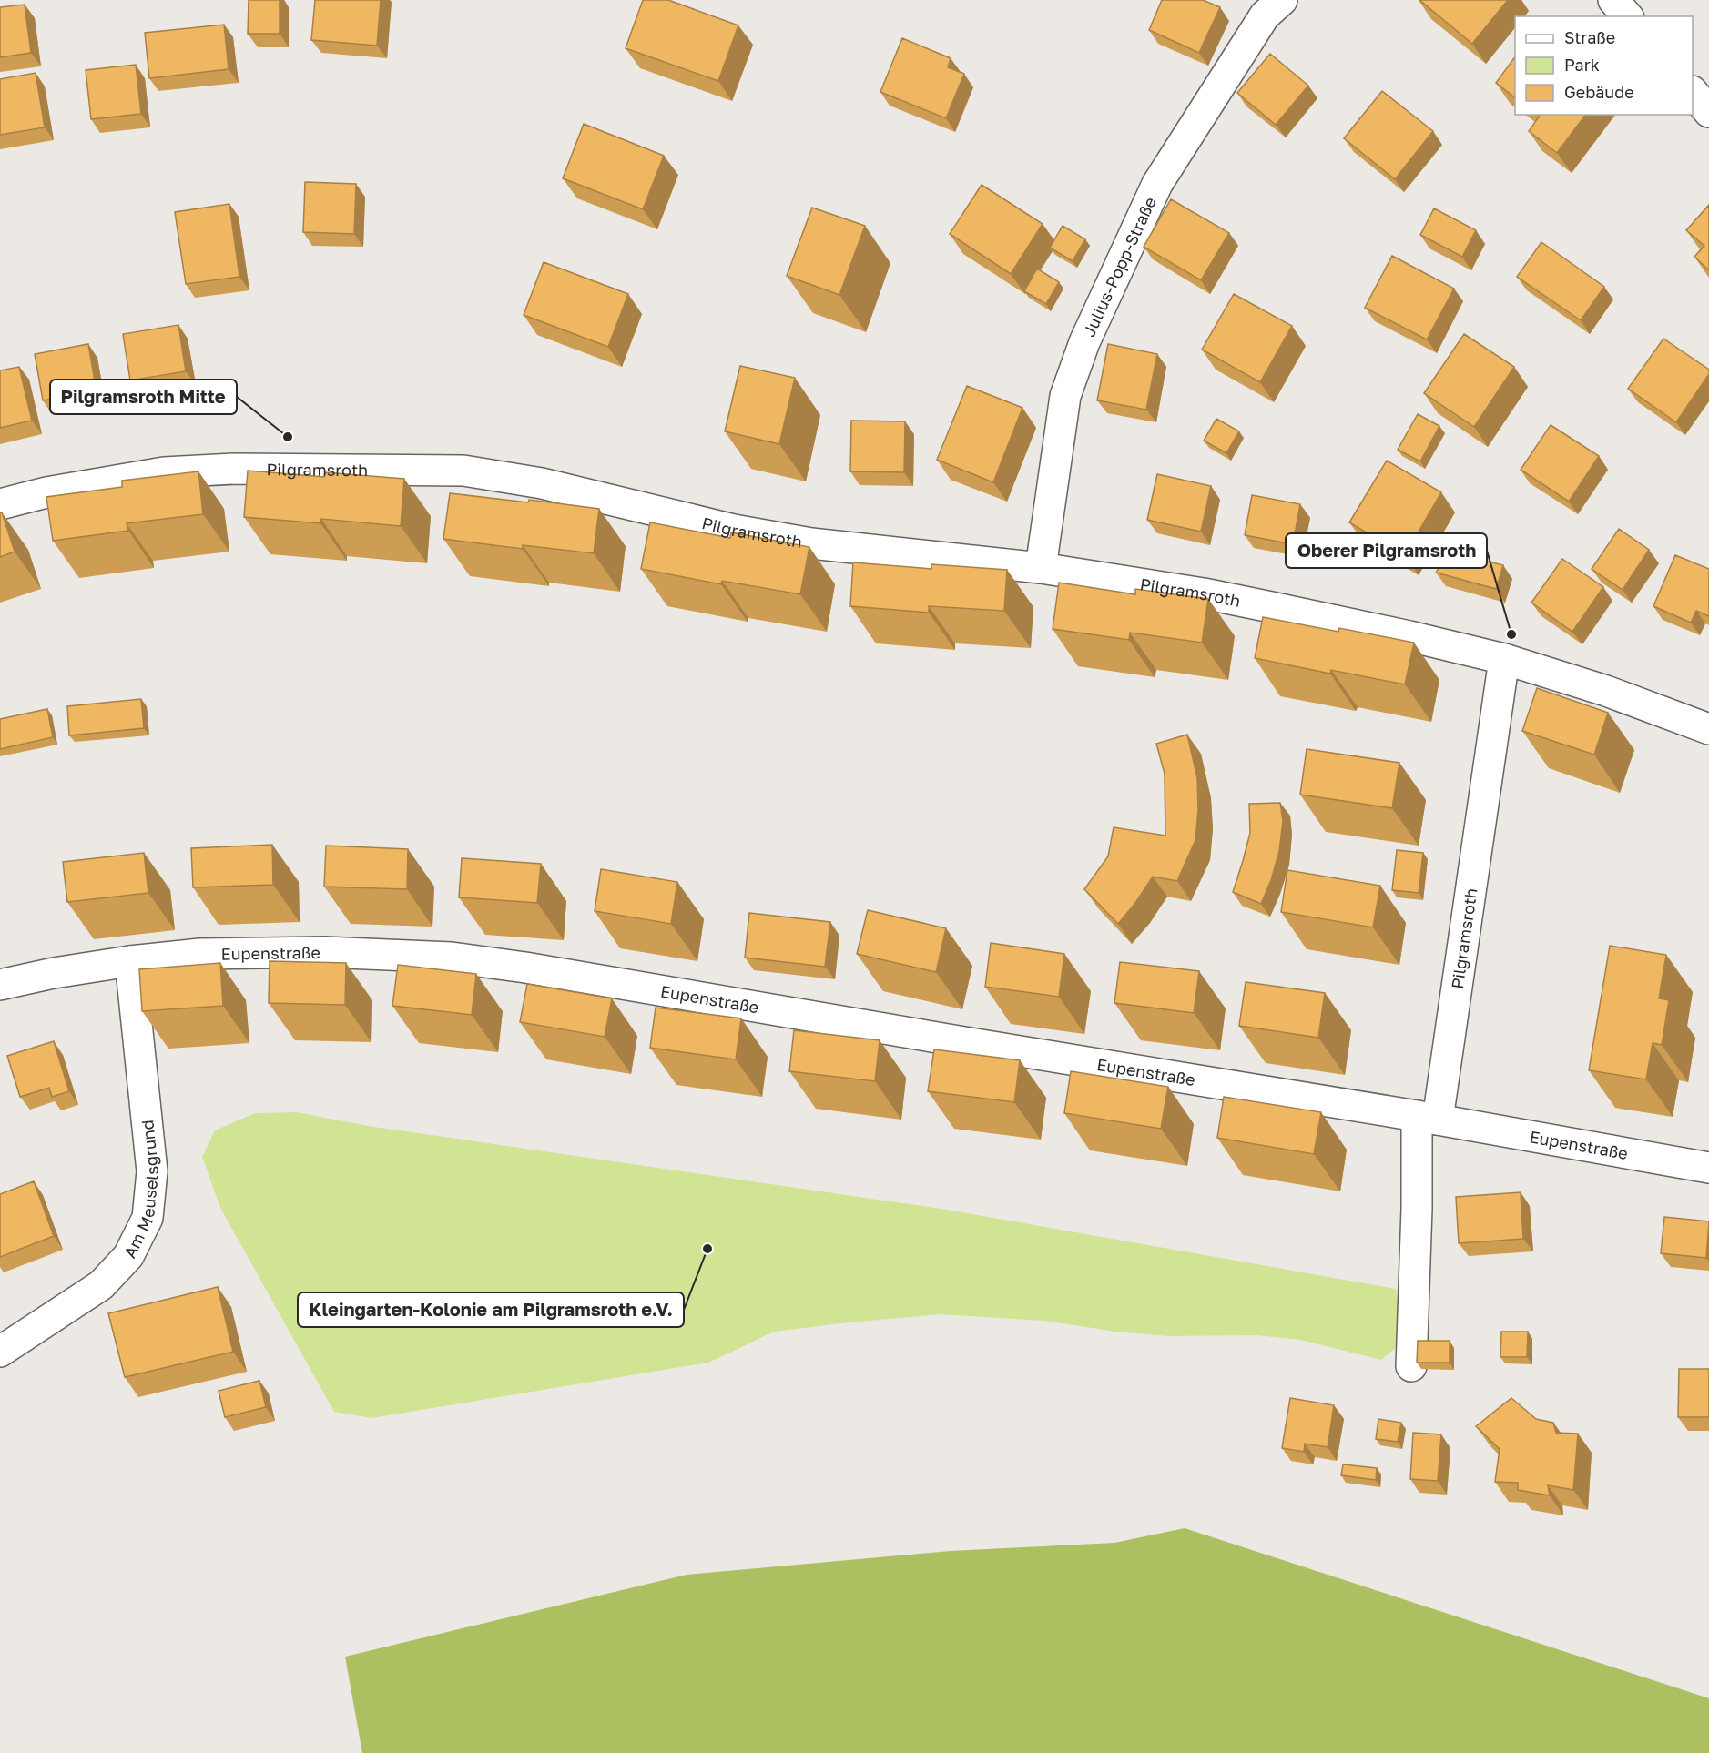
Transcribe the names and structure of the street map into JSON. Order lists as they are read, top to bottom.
{
  "streets": {
    "street": [
      "Julius-Popp-Straße",
      "Pilgramsroth",
      "Eupenstraße",
      "Am Meuselsgrund"
    ]
  },
  "crossings": [
    ["Julius-Popp-Straße", "Pilgramsroth"],
    ["Pilgramsroth", "Eupenstraße"],
    ["Eupenstraße", "Am Meuselsgrund"]
  ],
  "places": ["Pilgramsroth Mitte", "Oberer Pilgramsroth", "Kleingarten-Kolonie am Pilgramsroth e.V."],
  "legend": ["Straße", "Park", "Gebäude"]
}
